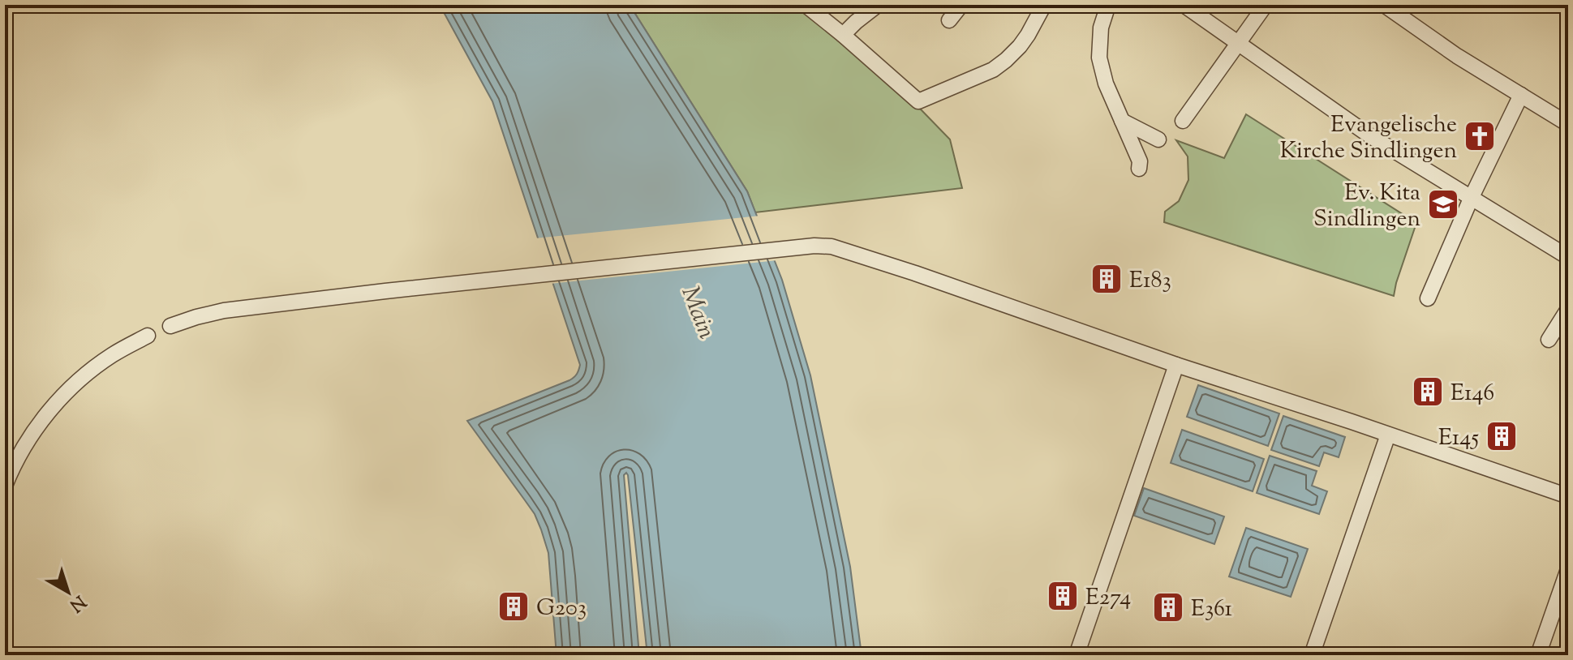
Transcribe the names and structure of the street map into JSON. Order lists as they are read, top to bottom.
{
  "water": ["Main"],
  "places": {
    "church": ["Evangelische Kirche Sindlingen"],
    "school or university": ["Ev. Kita Sindlingen"],
    "building": [
      "E183",
      "E146",
      "E145",
      "E274",
      "G203",
      "E361"
    ]
  },
  "north": "bottom right"
}
